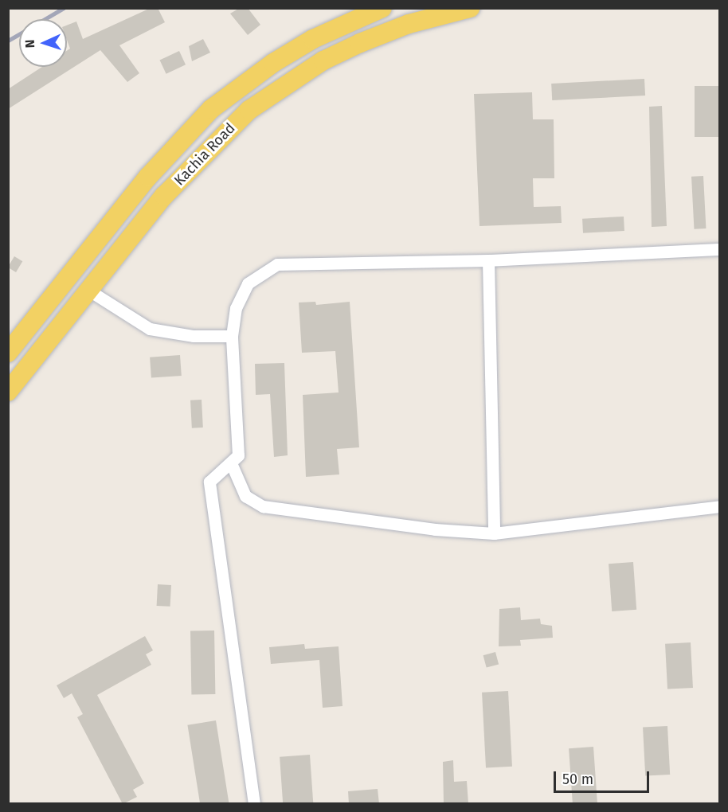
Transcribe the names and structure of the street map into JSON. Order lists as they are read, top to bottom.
{
  "streets": {
    "main road": ["Kachia Road"]
  },
  "scale_bar": "50 m",
  "north": "left"
}
